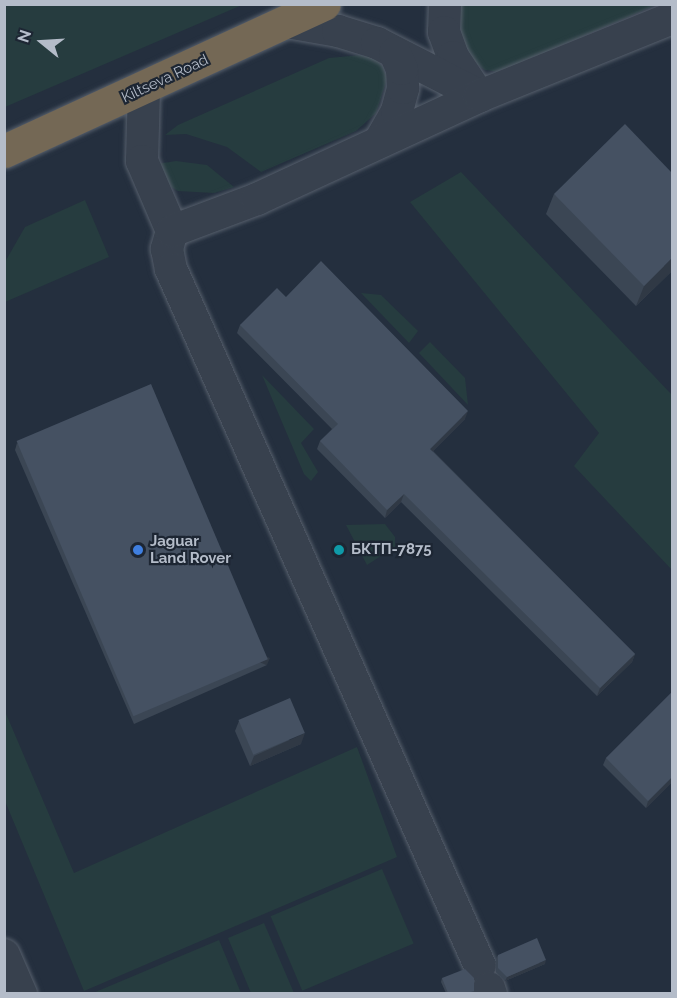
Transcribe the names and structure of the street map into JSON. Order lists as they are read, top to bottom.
{
  "streets": {
    "highway": ["Kiltseva Road"]
  },
  "places": ["Jaguar Land Rover", "БКТП-7875"],
  "north": "left"
}
